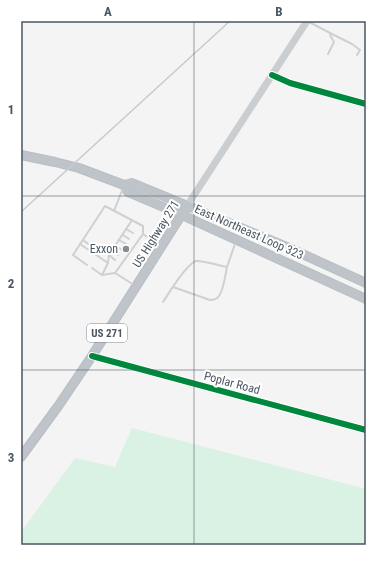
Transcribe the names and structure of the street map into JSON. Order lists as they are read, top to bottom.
{
  "streets": {
    "highway": ["East Northeast Loop 323", "US Highway 271", "US 271"],
    "street": ["Poplar Road"]
  },
  "crossings": [
    ["East Northeast Loop 323", "US Highway 271"],
    ["US Highway 271", "Poplar Road"]
  ],
  "places": ["Exxon"],
  "grid": {
    "columns": ["A", "B"],
    "rows": ["1", "2", "3"]
  }
}
